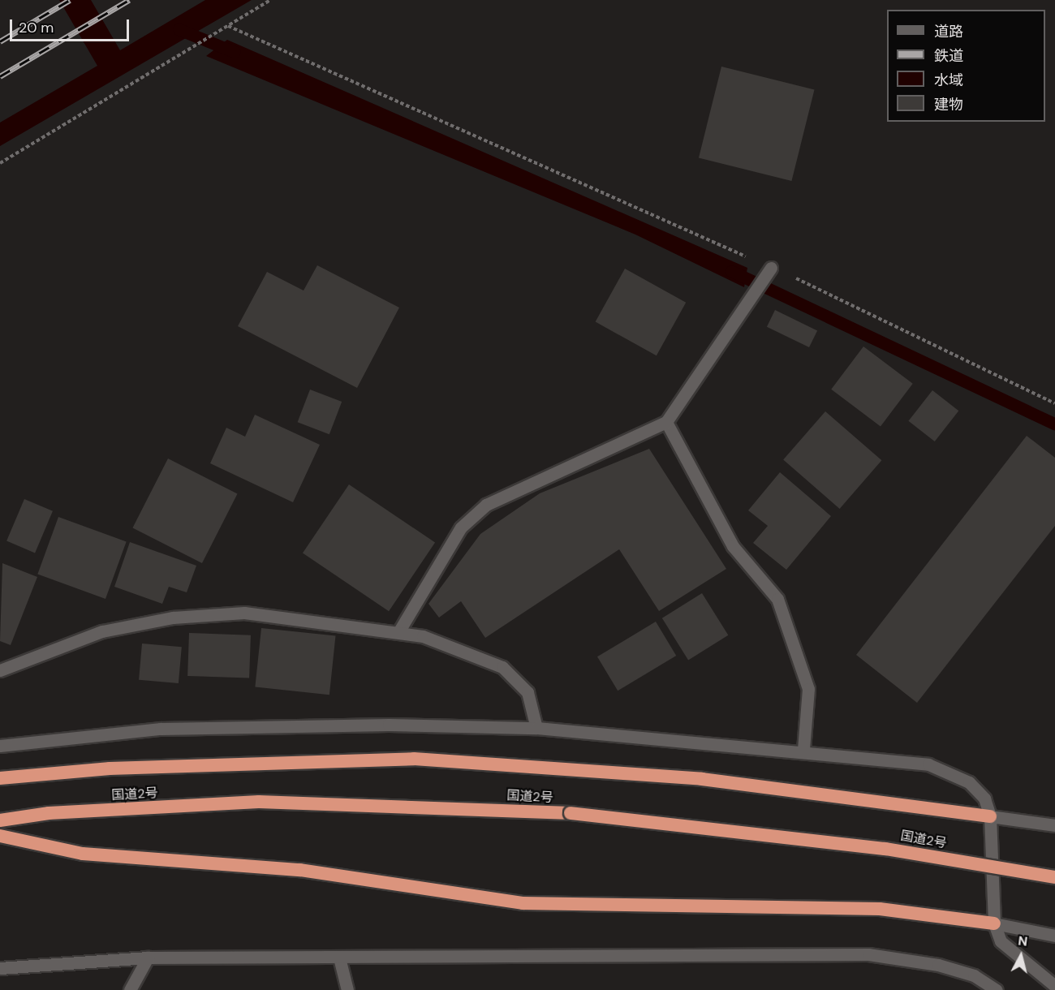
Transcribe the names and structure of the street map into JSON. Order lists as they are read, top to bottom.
{
  "streets": {
    "highway": ["国道2号"]
  },
  "legend": [
    "道路",
    "鉄道",
    "水域",
    "建物"
  ],
  "scale_bar": "20 m",
  "north": "top"
}
